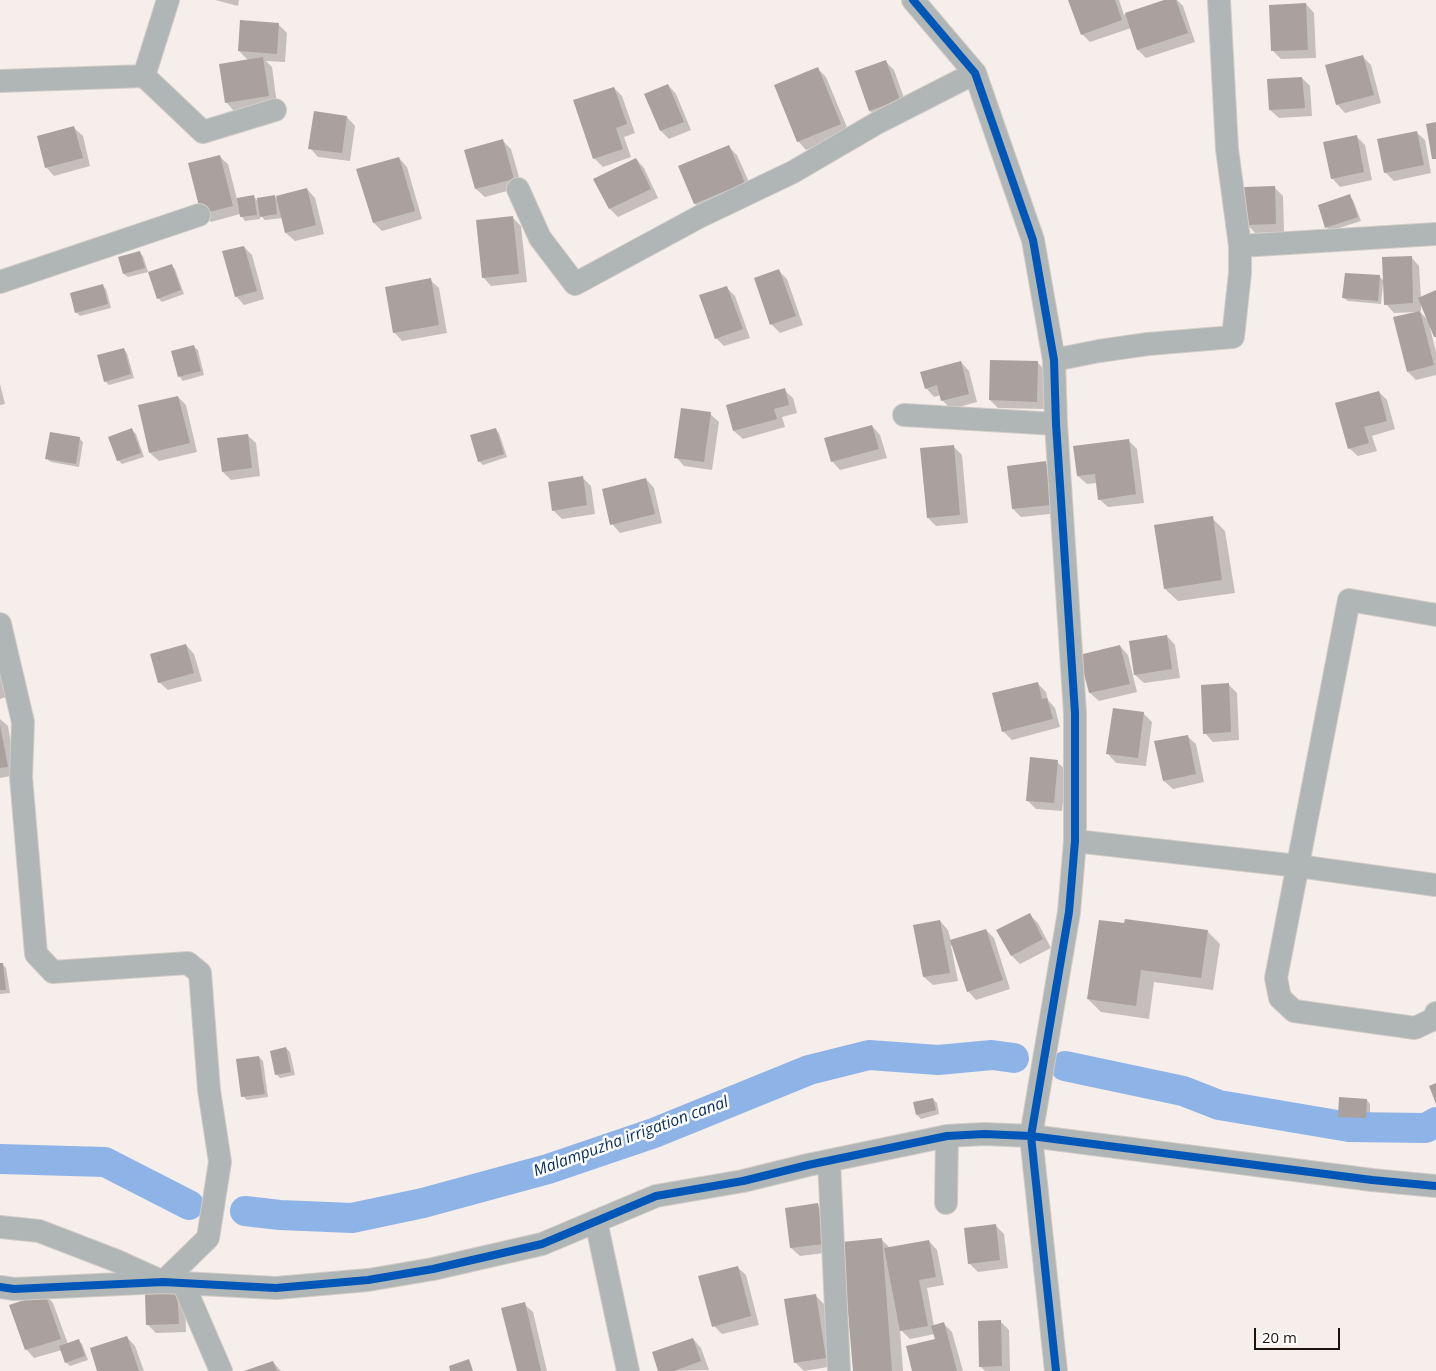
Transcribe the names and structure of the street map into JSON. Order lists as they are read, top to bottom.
{
  "water": ["Malampuzha irrigation canal"],
  "scale_bar": "20 m"
}
